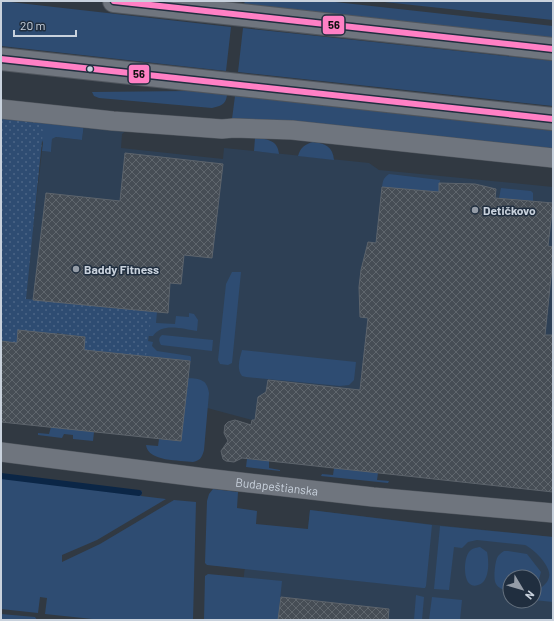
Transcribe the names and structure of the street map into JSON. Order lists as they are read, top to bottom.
{
  "streets": {
    "street": ["Budapeštianska"]
  },
  "places": ["Detičkovo", "Baddy Fitness"],
  "lines": ["transit line 56"],
  "scale_bar": "20 m",
  "north": "bottom right"
}
